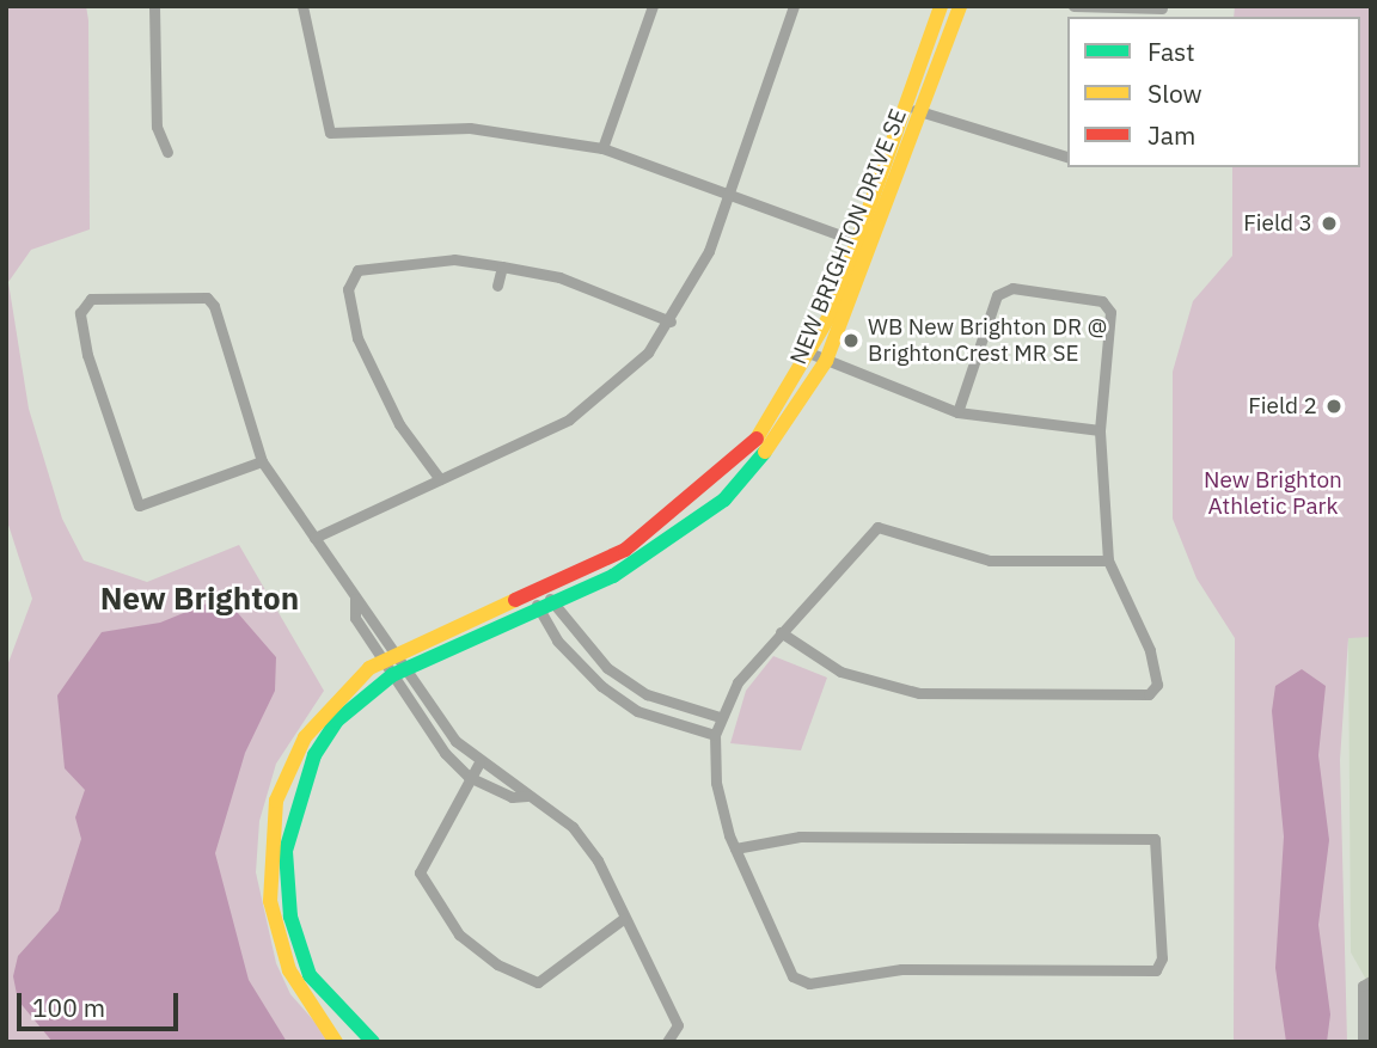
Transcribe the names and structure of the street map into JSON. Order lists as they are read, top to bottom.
{
  "streets": {
    "street": ["NEW BRIGHTON DRIVE SE"]
  },
  "districts": ["New Brighton"],
  "parks": ["New Brighton Athletic Park"],
  "places": ["Field 3", "WB New Brighton DR @ BrightonCrest MR SE", "Field 2"],
  "legend": ["Fast", "Slow", "Jam"],
  "scale_bar": "100 m"
}
